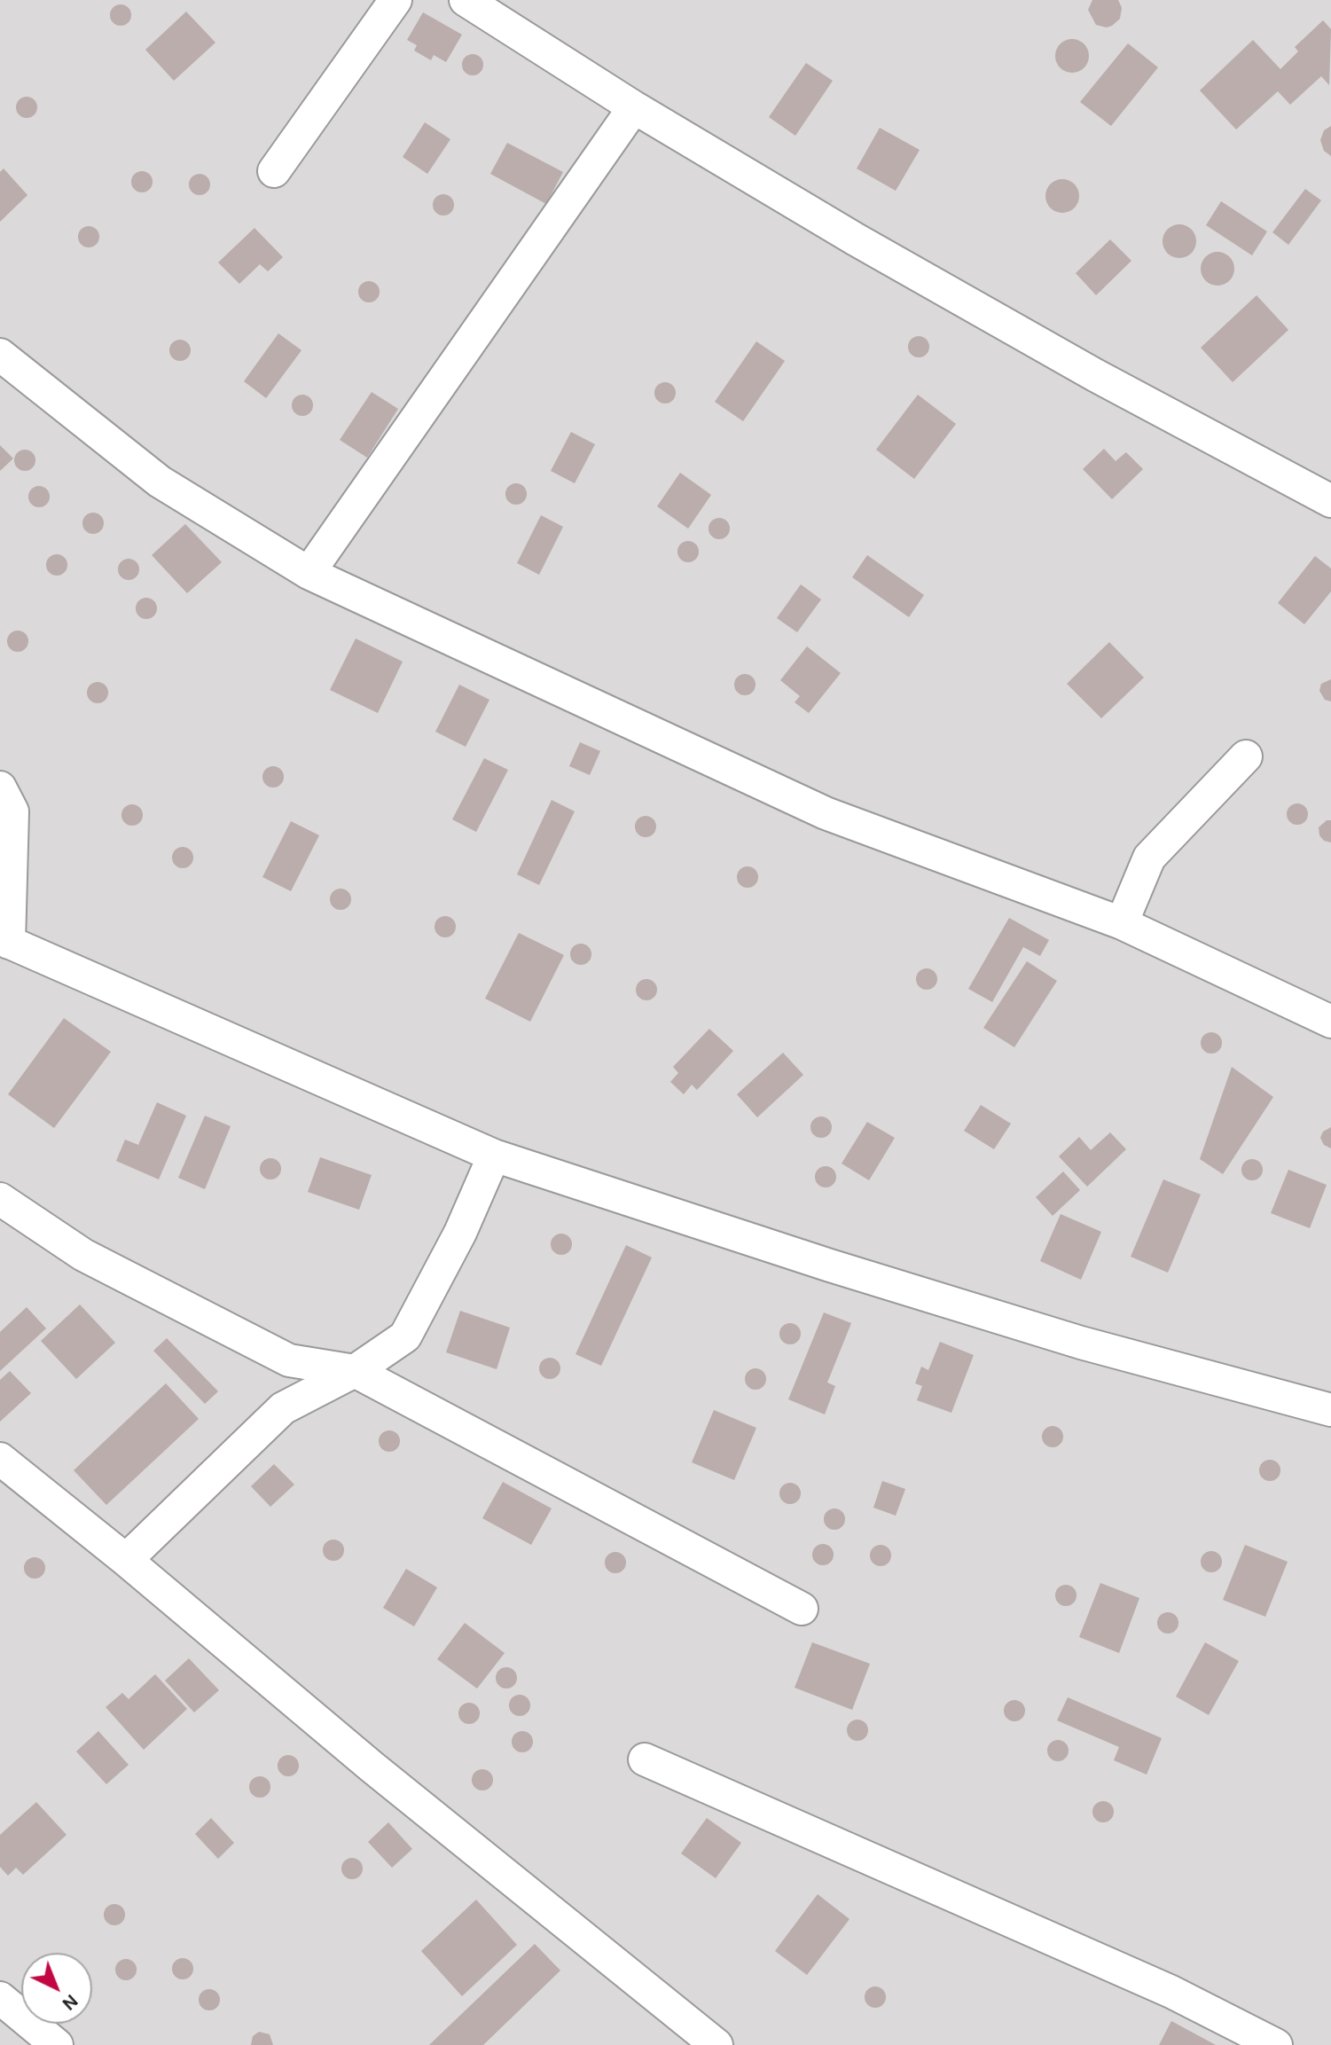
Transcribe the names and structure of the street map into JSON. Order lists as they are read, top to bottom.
{
  "north": "bottom right"
}
